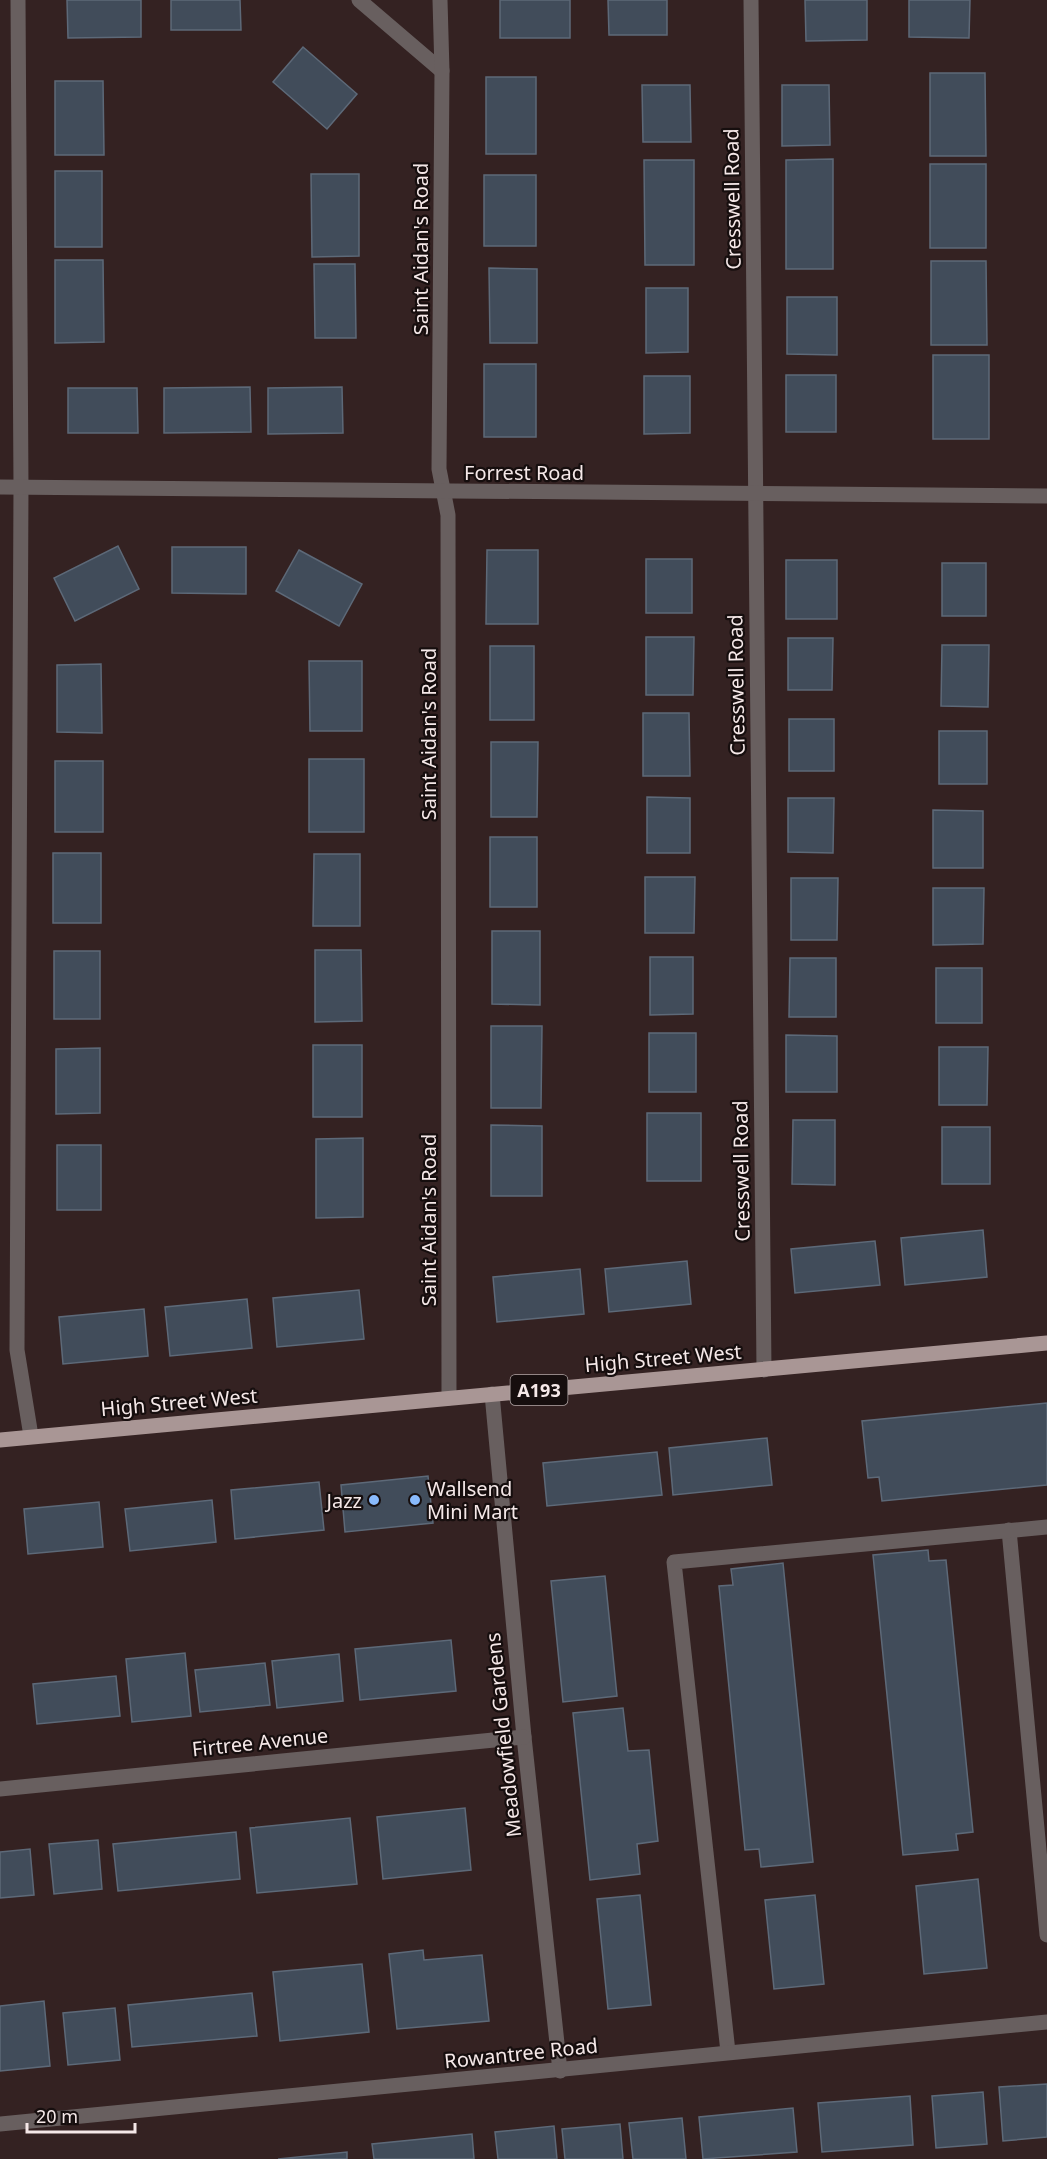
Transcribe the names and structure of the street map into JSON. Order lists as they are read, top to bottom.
{
  "streets": {
    "main road": ["High Street West", "A193"],
    "street": [
      "Cresswell Road",
      "Saint Aidan's Road",
      "Forrest Road",
      "Meadowfield Gardens",
      "Firtree Avenue",
      "Rowantree Road"
    ]
  },
  "crossings": [
    ["Cresswell Road", "Forrest Road"],
    ["Cresswell Road", "High Street West"],
    ["Saint Aidan's Road", "Forrest Road"],
    ["Saint Aidan's Road", "High Street West"],
    ["High Street West", "A193"],
    ["High Street West", "Meadowfield Gardens"],
    ["Meadowfield Gardens", "Firtree Avenue"],
    ["Meadowfield Gardens", "Rowantree Road"]
  ],
  "places": ["Jazz", "Wallsend Mini Mart"],
  "scale_bar": "20 m"
}
